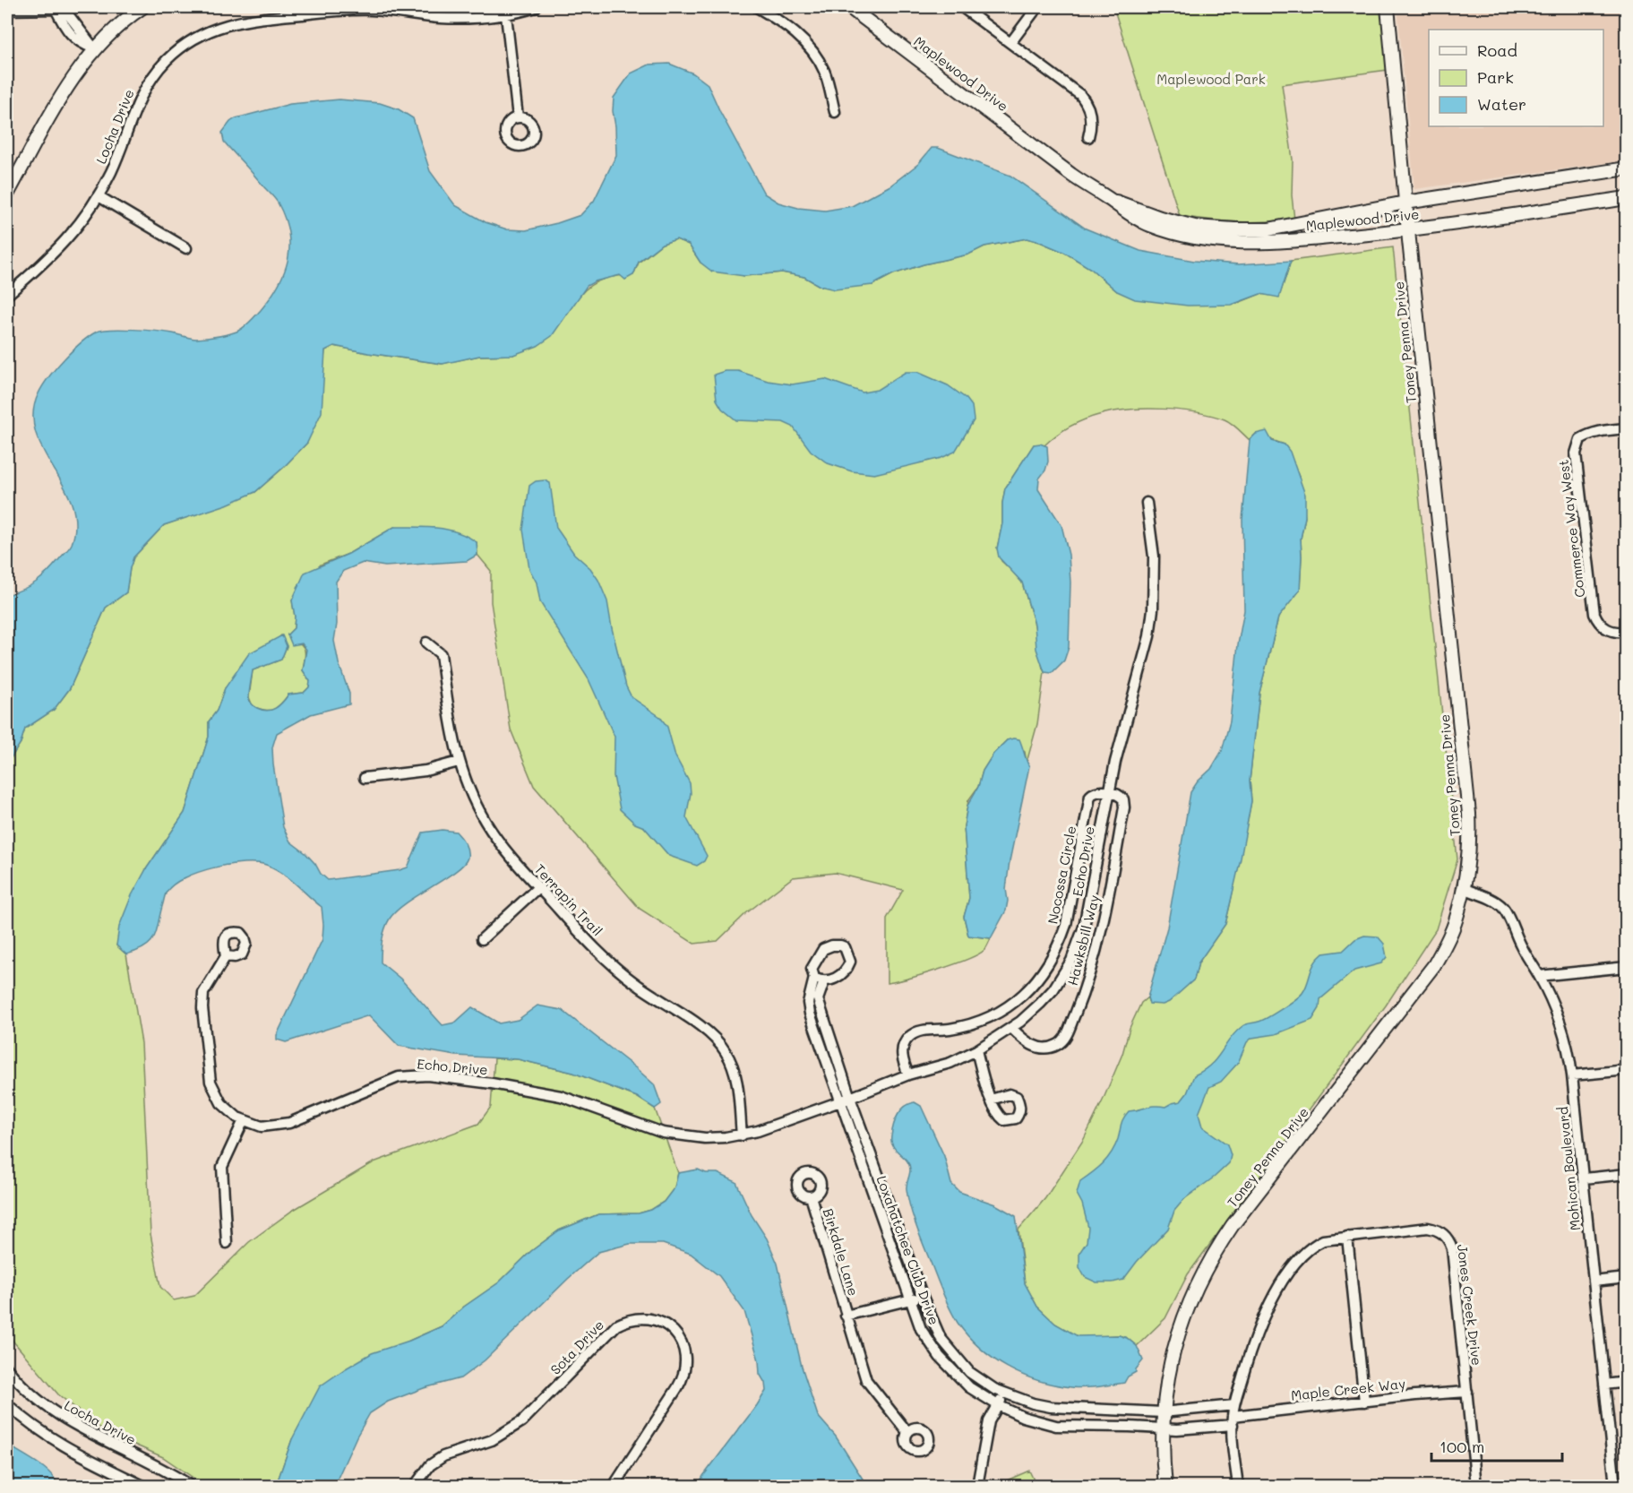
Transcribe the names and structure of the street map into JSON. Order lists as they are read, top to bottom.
{
  "streets": {
    "street": [
      "Maplewood Drive",
      "Locha Drive",
      "Toney Penna Drive",
      "Commerce Way West",
      "Echo Drive",
      "Nocossa Circle",
      "Terrapin Trail",
      "Hawksbill Way",
      "Mohican Boulevard",
      "Loxahatchee Club Drive",
      "Birkdale Lane",
      "Jones Creek Drive",
      "Sota Drive",
      "Maple Creek Way"
    ]
  },
  "crossings": [
    ["Maplewood Drive", "Toney Penna Drive"],
    ["Toney Penna Drive", "Mohican Boulevard"],
    ["Toney Penna Drive", "Loxahatchee Club Drive"],
    ["Toney Penna Drive", "Maple Creek Way"],
    ["Echo Drive", "Nocossa Circle"],
    ["Echo Drive", "Terrapin Trail"],
    ["Echo Drive", "Hawksbill Way"],
    ["Echo Drive", "Loxahatchee Club Drive"],
    ["Nocossa Circle", "Hawksbill Way"],
    ["Loxahatchee Club Drive", "Birkdale Lane"],
    ["Loxahatchee Club Drive", "Maple Creek Way"],
    ["Jones Creek Drive", "Maple Creek Way"]
  ],
  "parks": ["Maplewood Park"],
  "legend": ["Road", "Park", "Water"],
  "scale_bar": "100 m"
}
